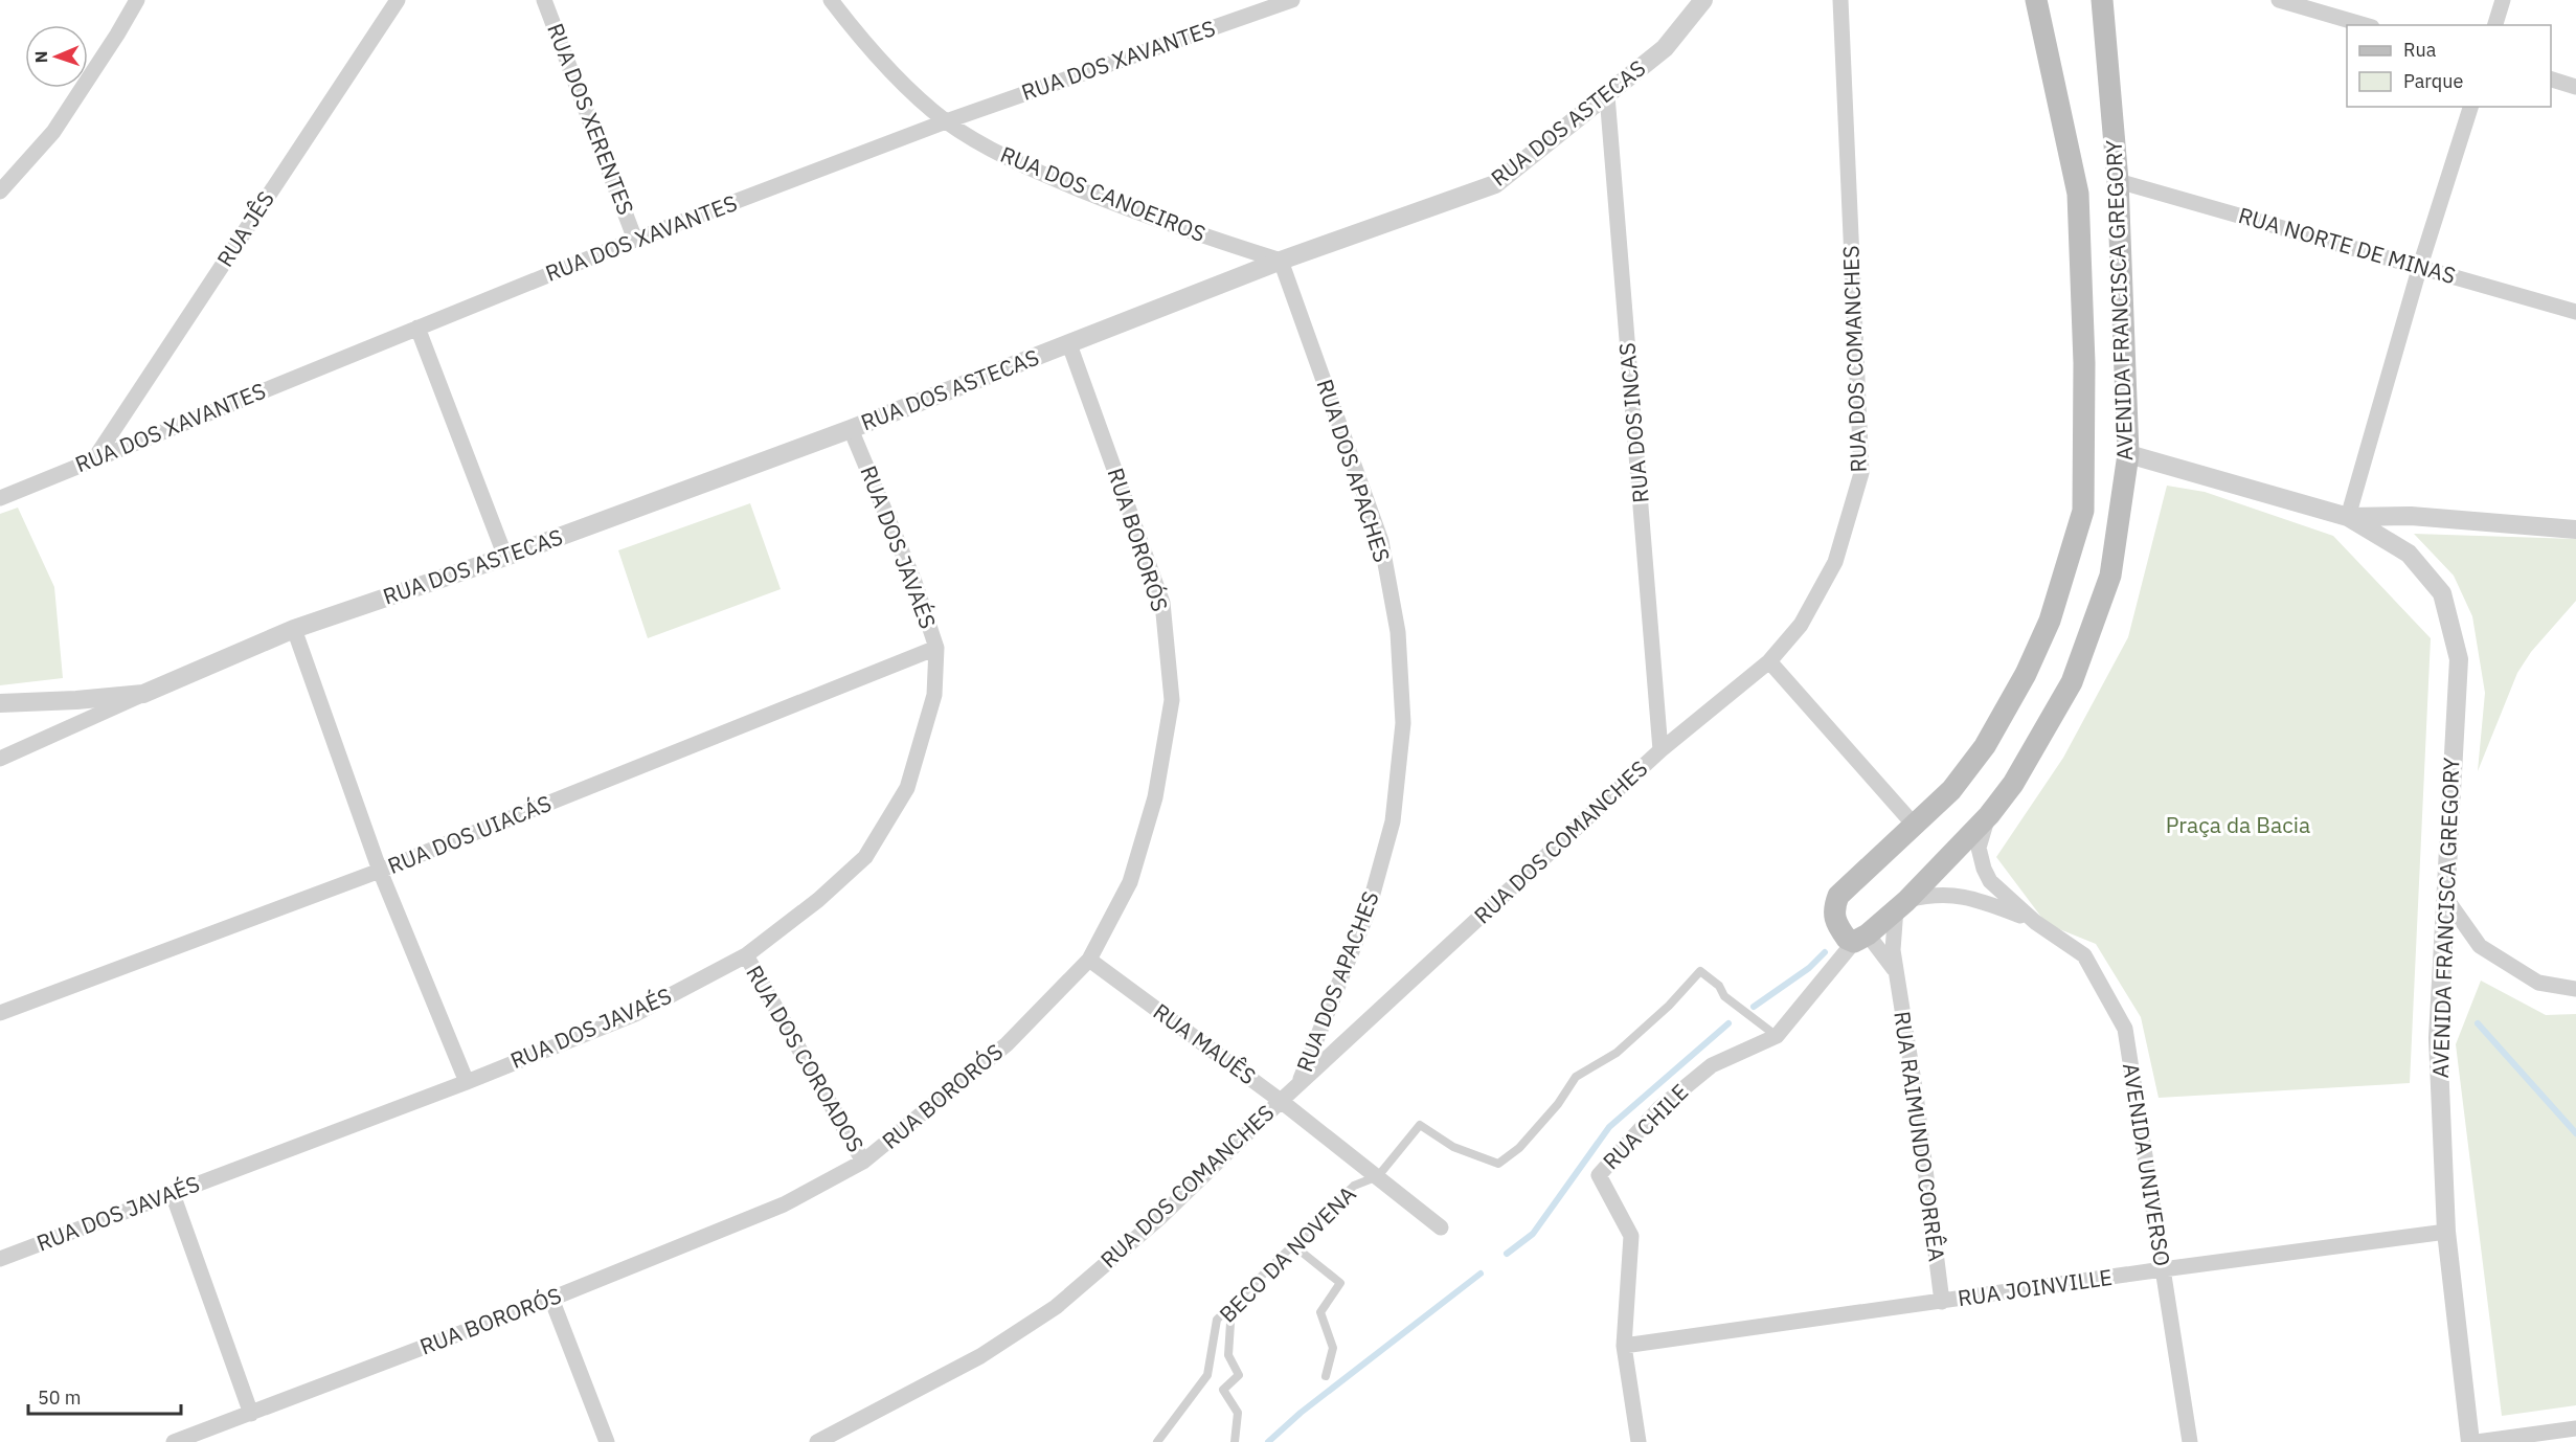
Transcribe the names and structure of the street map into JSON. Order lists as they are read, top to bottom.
{
  "streets": {
    "main road": ["AVENIDA FRANCISCA GREGORY"],
    "street": [
      "RUA DOS XAVANTES",
      "RUA DOS XERENTES",
      "RUA DOS ASTECAS",
      "RUA DOS CANOEIROS",
      "RUA JÊS",
      "RUA NORTE DE MINAS",
      "RUA DOS COMANCHES",
      "RUA DOS INCAS",
      "RUA DOS APACHES",
      "RUA BORORÓS",
      "RUA DOS JAVAÉS",
      "RUA DOS UIACÁS",
      "RUA MAUÊS",
      "RUA DOS COROADOS",
      "RUA CHILE",
      "RUA RAIMUNDO CORRÊA",
      "AVENIDA UNIVERSO",
      "RUA JOINVILLE"
    ],
    "lane": ["BECO DA NOVENA"]
  },
  "crossings": [
    ["RUA DOS XAVANTES", "RUA DOS XERENTES"],
    ["RUA DOS XAVANTES", "RUA DOS CANOEIROS"],
    ["RUA DOS XAVANTES", "RUA JÊS"],
    ["RUA DOS ASTECAS", "RUA DOS CANOEIROS"],
    ["RUA DOS ASTECAS", "RUA DOS INCAS"],
    ["RUA DOS ASTECAS", "RUA DOS APACHES"],
    ["RUA DOS ASTECAS", "RUA BORORÓS"],
    ["RUA DOS ASTECAS", "RUA DOS JAVAÉS"],
    ["RUA DOS CANOEIROS", "RUA DOS APACHES"],
    ["RUA NORTE DE MINAS", "AVENIDA FRANCISCA GREGORY"],
    ["AVENIDA FRANCISCA GREGORY", "RUA CHILE"],
    ["AVENIDA FRANCISCA GREGORY", "RUA RAIMUNDO CORRÊA"],
    ["AVENIDA FRANCISCA GREGORY", "RUA JOINVILLE"],
    ["RUA DOS COMANCHES", "RUA DOS INCAS"],
    ["RUA DOS COMANCHES", "RUA DOS APACHES"],
    ["RUA DOS COMANCHES", "RUA MAUÊS"],
    ["RUA BORORÓS", "RUA MAUÊS"],
    ["RUA BORORÓS", "RUA DOS COROADOS"],
    ["RUA DOS JAVAÉS", "RUA DOS UIACÁS"],
    ["RUA DOS JAVAÉS", "RUA DOS COROADOS"],
    ["RUA MAUÊS", "BECO DA NOVENA"],
    ["RUA CHILE", "RUA RAIMUNDO CORRÊA"],
    ["RUA CHILE", "RUA JOINVILLE"],
    ["RUA RAIMUNDO CORRÊA", "RUA JOINVILLE"],
    ["AVENIDA UNIVERSO", "RUA JOINVILLE"]
  ],
  "parks": ["Praça da Bacia"],
  "legend": ["Rua", "Parque"],
  "scale_bar": "50 m",
  "north": "left"
}
